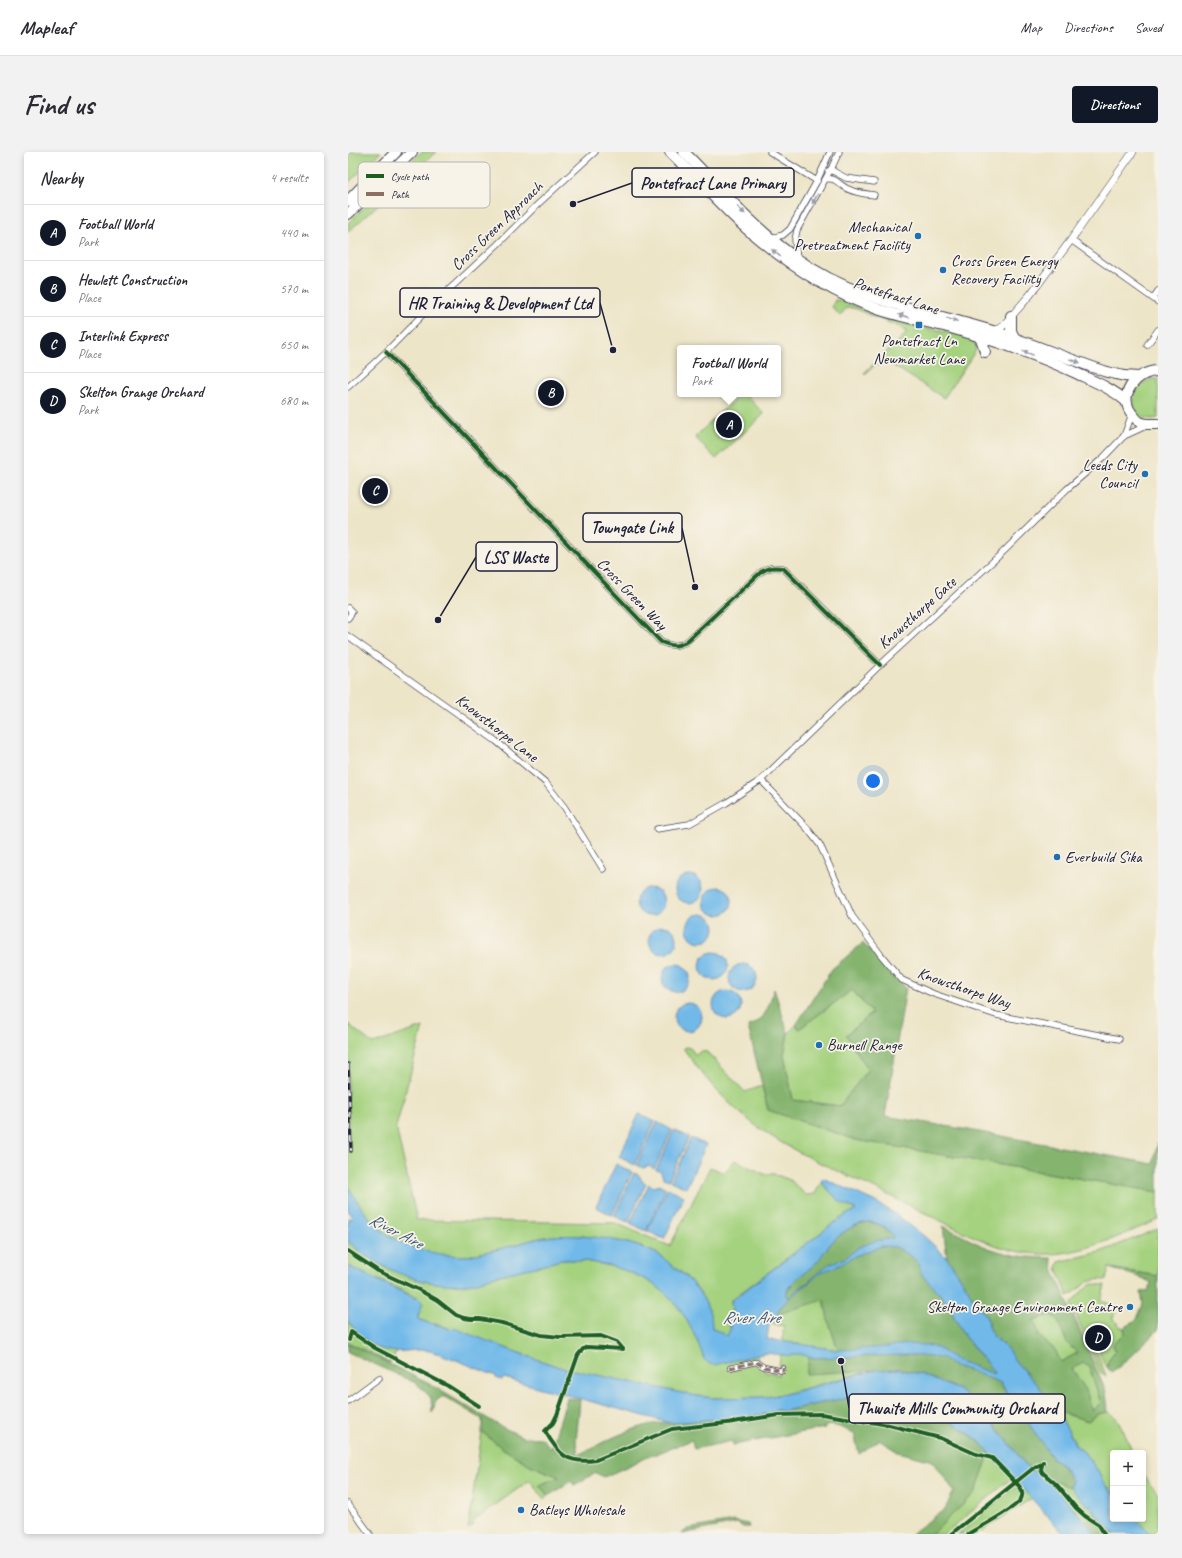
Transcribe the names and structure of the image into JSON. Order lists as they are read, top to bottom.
{
  "streets": {
    "highway": ["Pontefract Lane"],
    "street": [
      "Cross Green Approach",
      "Cross Green Way",
      "Knowsthorpe Gate",
      "Knowsthorpe Lane",
      "Knowsthorpe Way"
    ]
  },
  "crossings": [
    ["Cross Green Approach", "Cross Green Way"],
    ["Cross Green Way", "Knowsthorpe Gate"],
    ["Knowsthorpe Gate", "Knowsthorpe Way"]
  ],
  "water": ["River Aire"],
  "places": {
    "other": [
      "Pontefract Lane Primary",
      "Mechanical Pretreatment Facility",
      "Cross Green Energy Recovery Facility",
      "HR Training & Development Ltd",
      "Leeds City Council",
      "Towngate Link",
      "LSS Waste",
      "Everbuild Sika",
      "Burnell Range",
      "Skelton Grange Environment Centre",
      "Thwaite Mills Community Orchard",
      "Batleys Wholesale"
    ],
    "transit": ["Pontefract Ln Newmarket Lane"]
  },
  "legend": ["Cycle path", "Path"],
  "page": {
    "header": "Mapleaf",
    "nav": ["Map", "Directions", "Saved"],
    "buttons": "Directions",
    "title": "Find us",
    "heading": ["Nearby", "4 results"],
    "list": [
      {
        "mark": "A",
        "name": "Football World",
        "note": "Park",
        "value": "440 m"
      },
      {
        "mark": "B",
        "name": "Hewlett Construction",
        "note": "Place",
        "value": "570 m"
      },
      {
        "mark": "C",
        "name": "Interlink Express",
        "note": "Place",
        "value": "650 m"
      },
      {
        "mark": "D",
        "name": "Skelton Grange Orchard",
        "note": "Park",
        "value": "680 m"
      }
    ],
    "popup": ["Football World", "Park"],
    "pins": [
      "B",
      "A",
      "C",
      "D"
    ],
    "map_buttons": ["+", "−"]
  }
}
